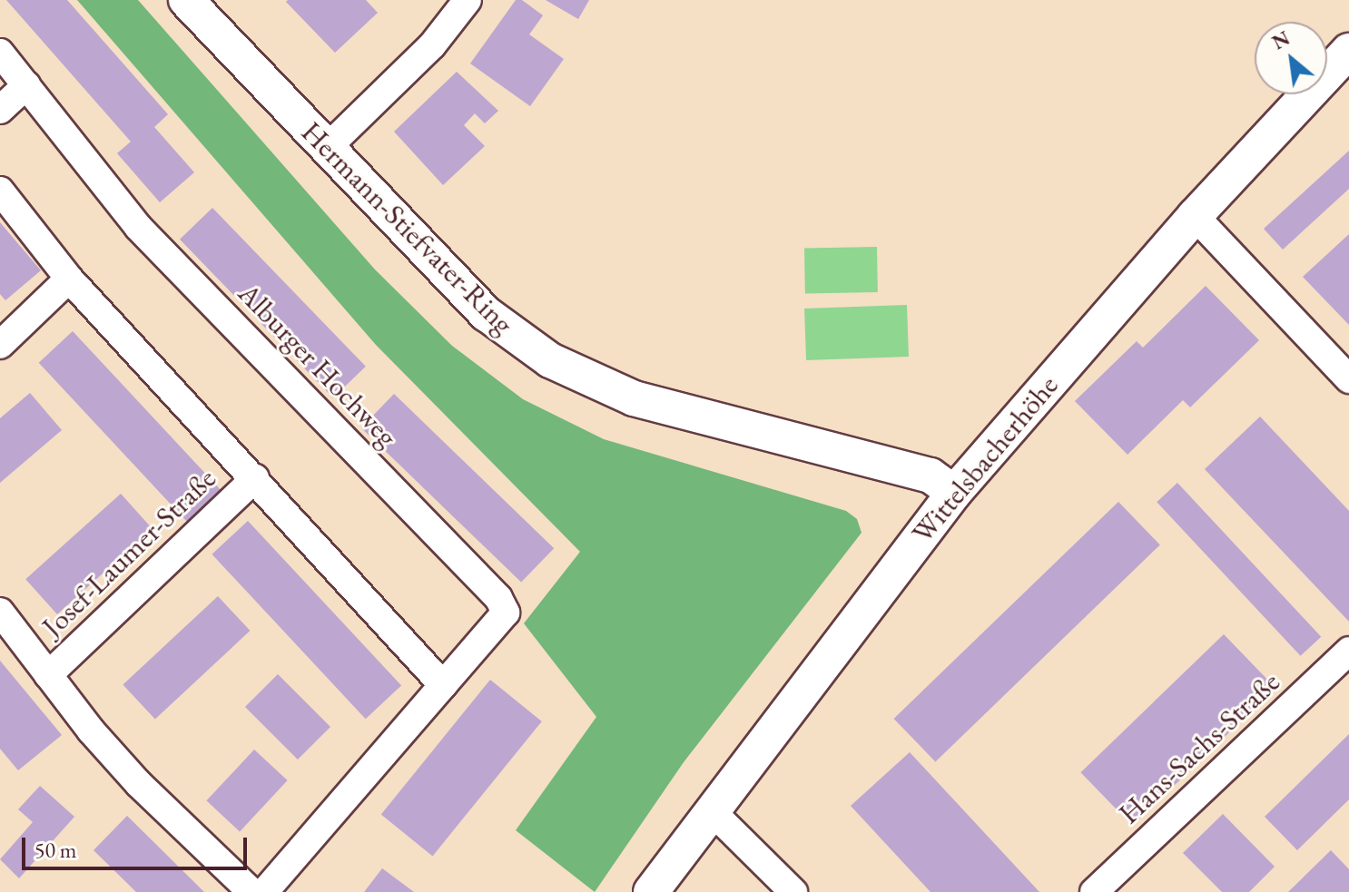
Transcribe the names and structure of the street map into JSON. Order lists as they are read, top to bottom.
{
  "streets": {
    "street": [
      "Hermann-Stiefvater-Ring",
      "Alburger Hochweg",
      "Wittelsbacherhöhe",
      "Josef-Laumer-Straße",
      "Hans-Sachs-Straße"
    ]
  },
  "crossings": [
    ["Hermann-Stiefvater-Ring", "Wittelsbacherhöhe"]
  ],
  "scale_bar": "50 m",
  "north": "top left"
}
